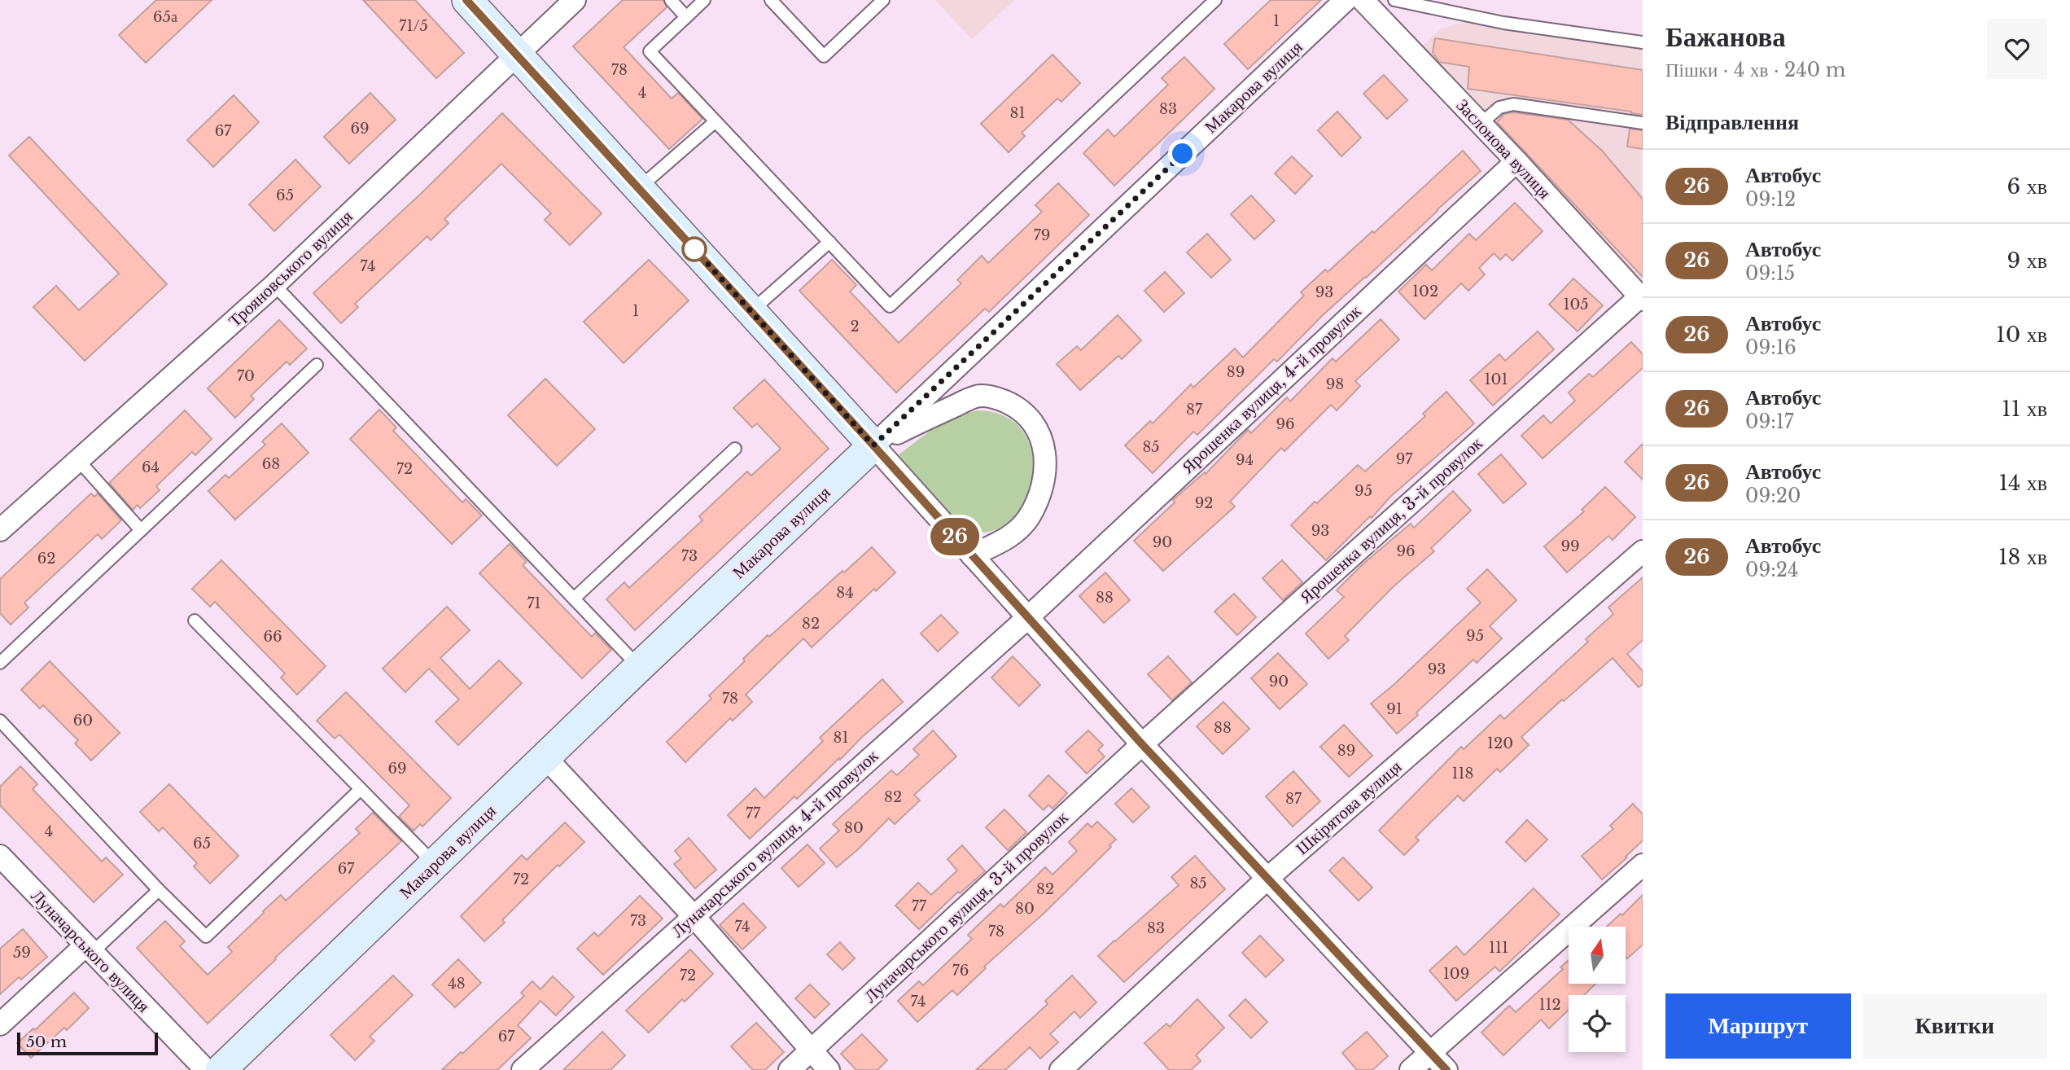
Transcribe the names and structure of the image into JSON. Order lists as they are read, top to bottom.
{
  "streets": {
    "street": [
      "Макарова вулиця",
      "Заслонова вулиця",
      "Трояновського вулиця",
      "Ярошенка вулиця, 4-й провулок",
      "Ярошенка вулиця, 3-й провулок",
      "Шкірятова вулиця",
      "Луначарського вулиця, 4-й провулок",
      "Луначарського вулиця, 3-й провулок",
      "Луначарського вулиця"
    ]
  },
  "crossings": [
    ["Заслонова вулиця", "Ярошенка вулиця, 4-й провулок"],
    ["Заслонова вулиця", "Ярошенка вулиця, 3-й провулок"],
    ["Ярошенка вулиця, 4-й провулок", "Луначарського вулиця, 4-й провулок"],
    ["Ярошенка вулиця, 3-й провулок", "Луначарського вулиця, 3-й провулок"]
  ],
  "lines": ["bus line 26"],
  "house_numbers": [
    "65а",
    "1",
    "71/5",
    "78",
    "4",
    "83",
    "81",
    "69",
    "67",
    "65",
    "79",
    "74",
    "102",
    "93",
    "105",
    "1",
    "2",
    "89",
    "70",
    "101",
    "98",
    "87",
    "96",
    "85",
    "97",
    "94",
    "68",
    "64",
    "72",
    "95",
    "92",
    "93",
    "90",
    "99",
    "96",
    "73",
    "62",
    "84",
    "88",
    "71",
    "82",
    "95",
    "66",
    "93",
    "90",
    "78",
    "91",
    "60",
    "88",
    "81",
    "120",
    "89",
    "69",
    "118",
    "82",
    "87",
    "77",
    "80",
    "4",
    "65",
    "67",
    "72",
    "85",
    "82",
    "77",
    "80",
    "73",
    "74",
    "83",
    "78",
    "111",
    "59",
    "76",
    "109",
    "72",
    "48",
    "74",
    "112",
    "67"
  ],
  "scale_bar": "50 m",
  "north": "top",
  "page": {
    "on_map": "26",
    "heading": [
      ["Бажанова", "Пішки · 4 хв · 240 m"],
      "Відправлення"
    ],
    "list": [
      {
        "mark": "26",
        "name": "Автобус",
        "note": "09:12",
        "value": "6 хв"
      },
      {
        "mark": "26",
        "name": "Автобус",
        "note": "09:15",
        "value": "9 хв"
      },
      {
        "mark": "26",
        "name": "Автобус",
        "note": "09:16",
        "value": "10 хв"
      },
      {
        "mark": "26",
        "name": "Автобус",
        "note": "09:17",
        "value": "11 хв"
      },
      {
        "mark": "26",
        "name": "Автобус",
        "note": "09:20",
        "value": "14 хв"
      },
      {
        "mark": "26",
        "name": "Автобус",
        "note": "09:24",
        "value": "18 хв"
      }
    ],
    "buttons": ["Маршрут", "Квитки"],
    "scale": "50 m"
  }
}
